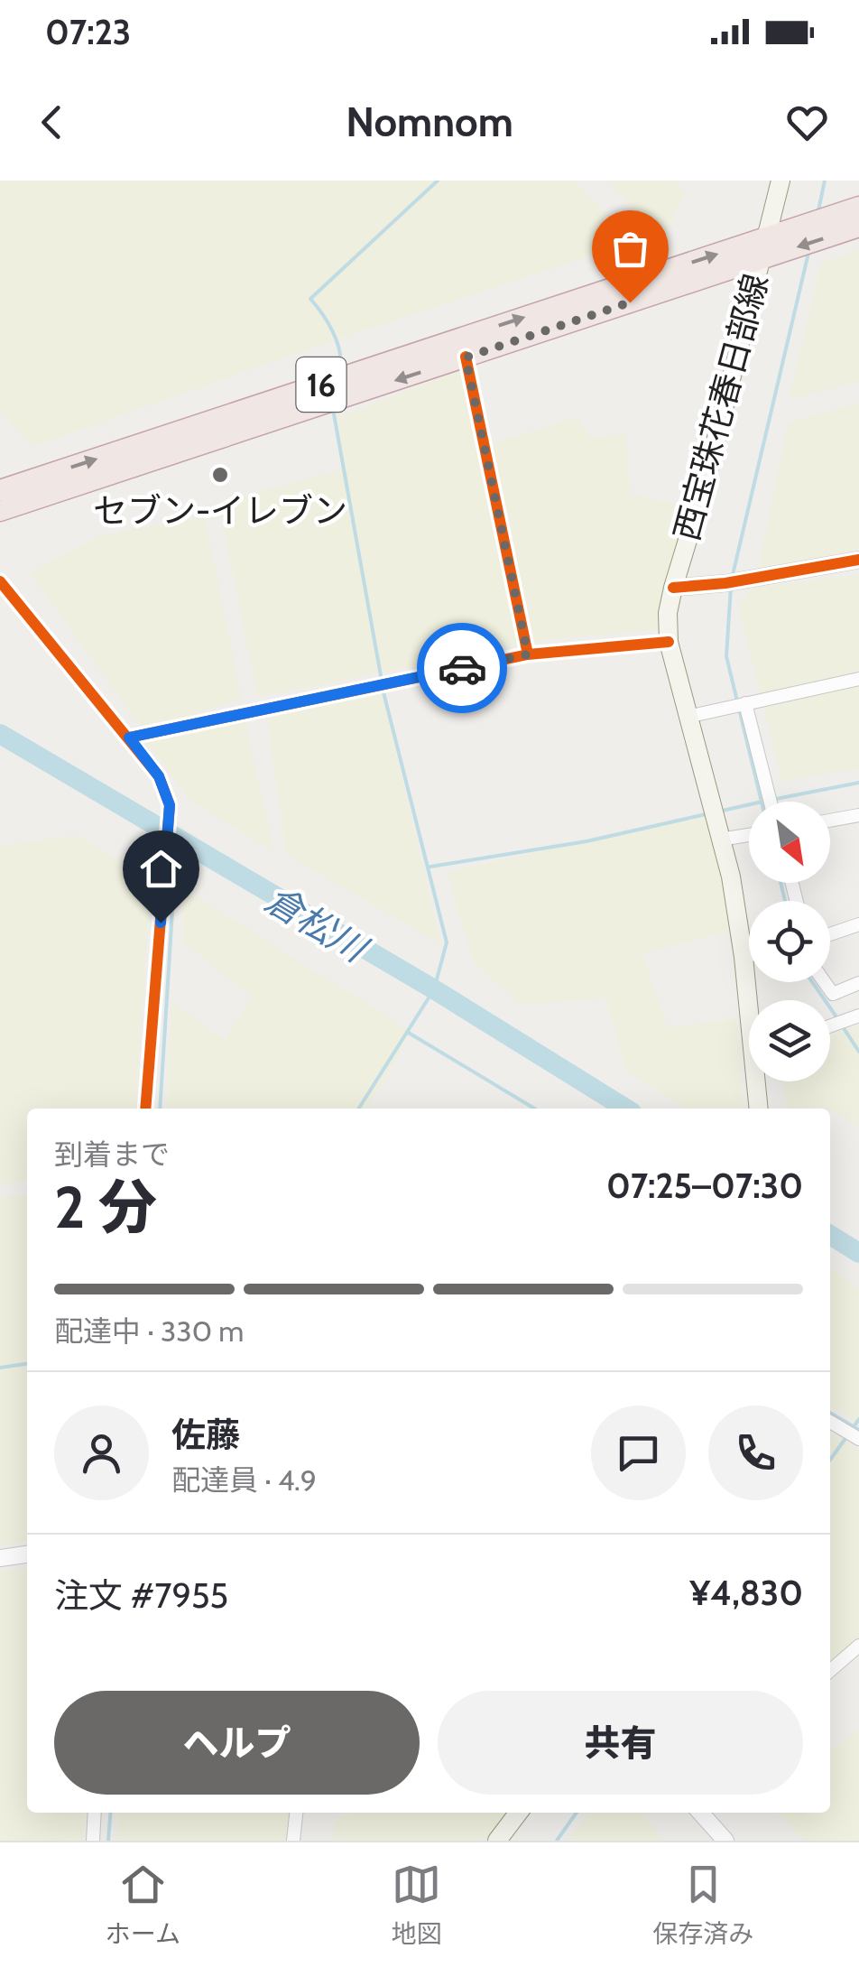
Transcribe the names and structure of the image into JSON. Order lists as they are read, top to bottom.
{
  "streets": {
    "highway": ["16"],
    "main road": ["西宝珠花春日部線"]
  },
  "crossings": [
    ["16", "西宝珠花春日部線"]
  ],
  "water": ["倉松川"],
  "places": ["セブン-イレブン"],
  "north": "bottom right",
  "page": {
    "status": "07:23",
    "header": "Nomnom",
    "heading": ["2 分", "到着まで", "07:25–07:30"],
    "panel": [
      "佐藤",
      "配達員 · 4.9",
      "注文 #7955",
      "¥4,830"
    ],
    "bar": "配達中 · 330 m",
    "buttons": ["ヘルプ", "共有"],
    "tabs": ["ホーム", "地図", "保存済み"]
  }
}
